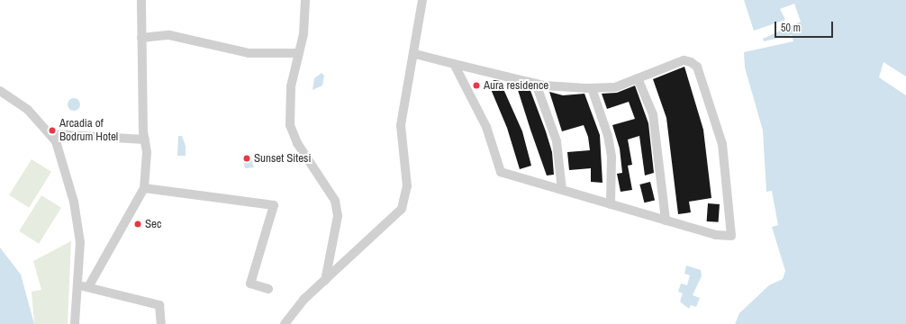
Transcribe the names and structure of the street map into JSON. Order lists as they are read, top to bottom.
{
  "places": [
    "Aura residence",
    "Arcadia of Bodrum Hotel",
    "Sunset Sitesi",
    "Sec"
  ],
  "scale_bar": "50 m"
}
